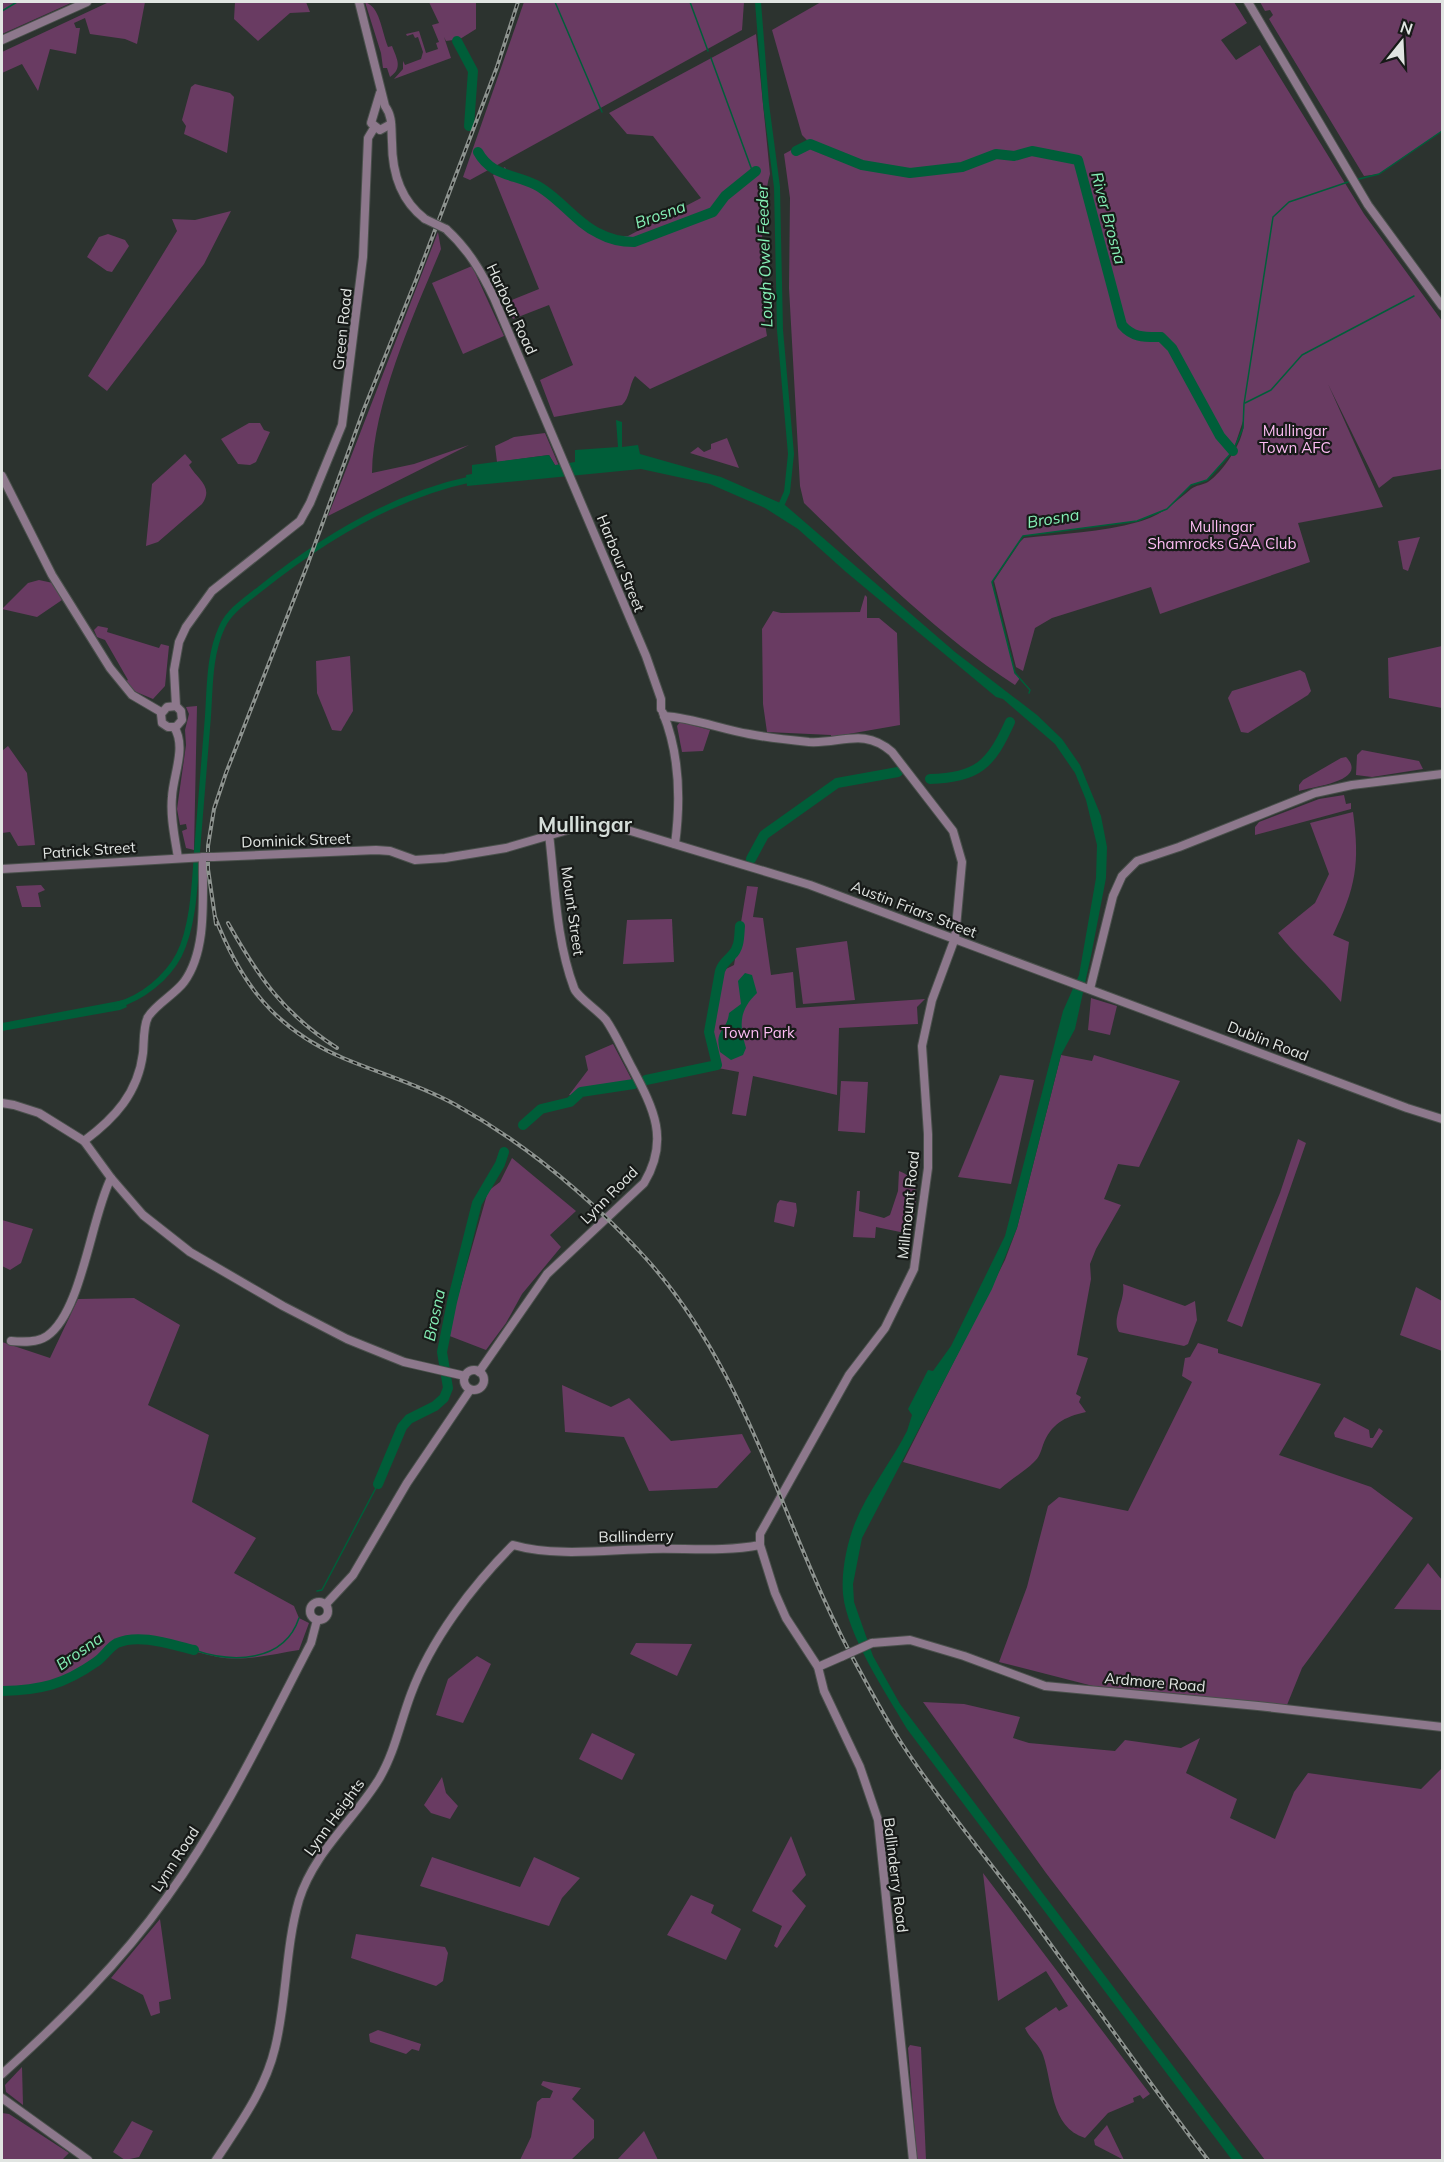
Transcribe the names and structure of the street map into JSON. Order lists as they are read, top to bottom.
{
  "streets": {
    "street": [
      "Harbour Road",
      "Green Road",
      "Harbour Street",
      "Dominick Street",
      "Patrick Street",
      "Austin Friars Street",
      "Mount Street",
      "Dublin Road",
      "Lynn Road",
      "Millmount Road",
      "Ballinderry",
      "Ardmore Road",
      "Lynn Heights",
      "Ballinderry Road"
    ]
  },
  "crossings": [
    ["Harbour Road", "Green Road"],
    ["Harbour Road", "Harbour Street"],
    ["Harbour Street", "Austin Friars Street"],
    ["Harbour Street", "Millmount Road"],
    ["Dominick Street", "Patrick Street"],
    ["Dominick Street", "Austin Friars Street"],
    ["Dominick Street", "Mount Street"],
    ["Austin Friars Street", "Mount Street"],
    ["Austin Friars Street", "Dublin Road"],
    ["Austin Friars Street", "Millmount Road"],
    ["Mount Street", "Lynn Road"],
    ["Millmount Road", "Ballinderry"],
    ["Millmount Road", "Ballinderry Road"],
    ["Ballinderry", "Lynn Heights"],
    ["Ballinderry", "Ballinderry Road"],
    ["Ardmore Road", "Ballinderry Road"]
  ],
  "districts": ["Mullingar"],
  "water": ["Brosna", "River Brosna", "Lough Owel Feeder"],
  "parks": ["Mullingar Town AFC", "Mullingar Shamrocks GAA Club", "Town Park"],
  "north": "top"
}
